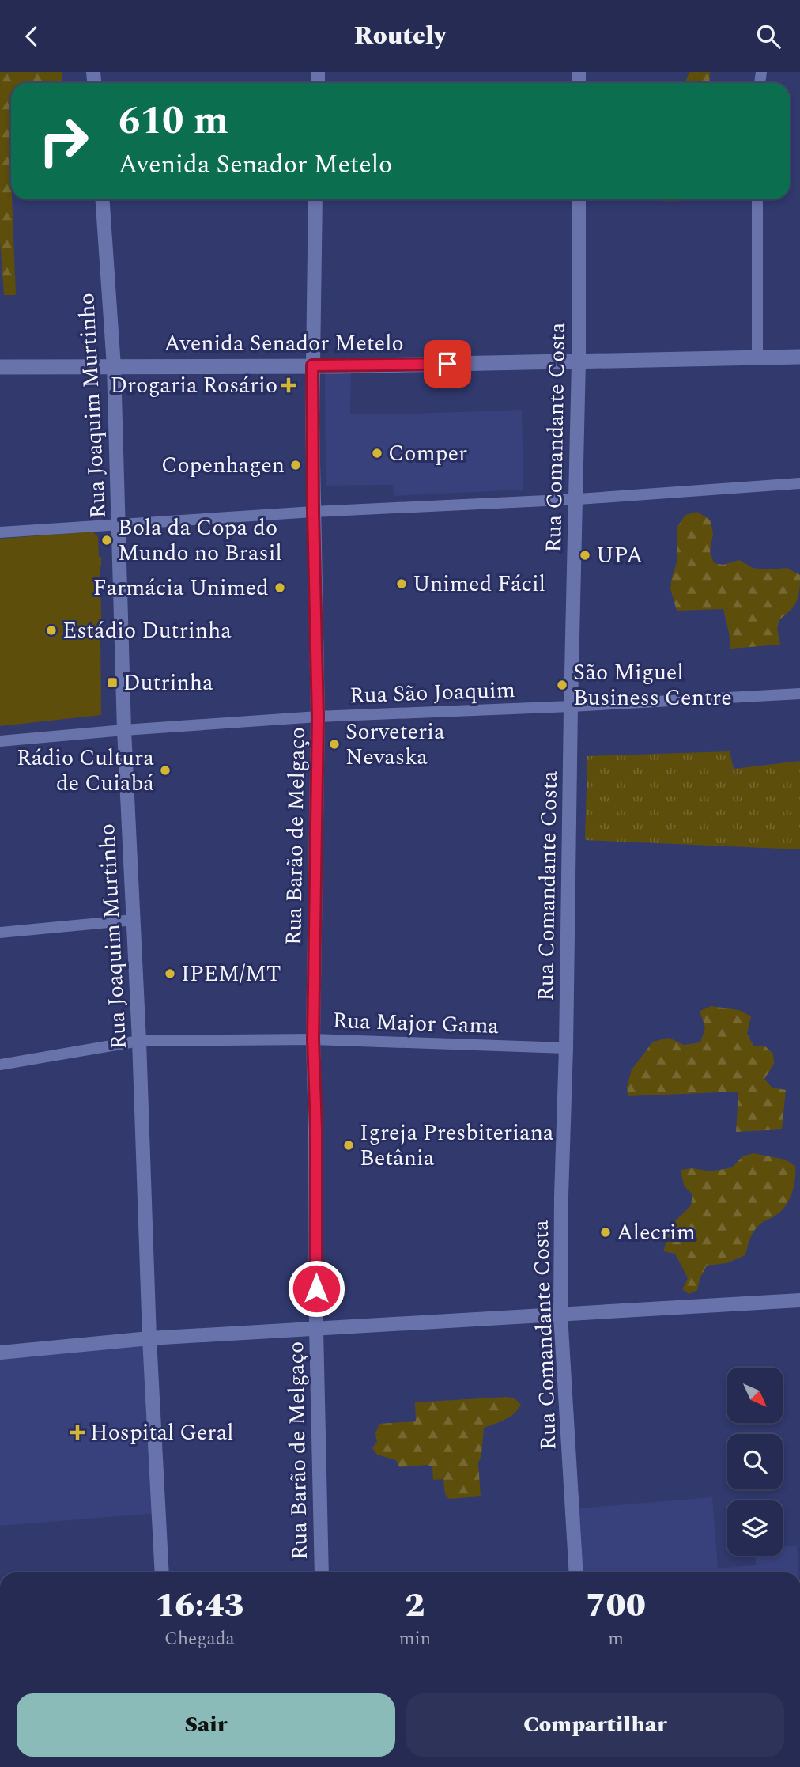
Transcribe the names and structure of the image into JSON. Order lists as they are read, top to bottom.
{
  "streets": {
    "main road": ["Avenida Senador Metelo"],
    "street": [
      "Rua Joaquim Murtinho",
      "Rua Comandante Costa",
      "Rua São Joaquim",
      "Rua Barão de Melgaço",
      "Rua Major Gama"
    ]
  },
  "crossings": [
    ["Avenida Senador Metelo", "Rua Joaquim Murtinho"],
    ["Avenida Senador Metelo", "Rua Comandante Costa"],
    ["Avenida Senador Metelo", "Rua Barão de Melgaço"],
    ["Rua Joaquim Murtinho", "Rua São Joaquim"],
    ["Rua Joaquim Murtinho", "Rua Major Gama"],
    ["Rua Comandante Costa", "Rua São Joaquim"],
    ["Rua Comandante Costa", "Rua Major Gama"],
    ["Rua São Joaquim", "Rua Barão de Melgaço"],
    ["Rua Barão de Melgaço", "Rua Major Gama"]
  ],
  "places": {
    "health": ["Drogaria Rosário", "Hospital Geral"],
    "other": [
      "Comper",
      "Copenhagen",
      "Bola da Copa do Mundo no Brasil",
      "UPA",
      "Unimed Fácil",
      "Farmácia Unimed",
      "Estádio Dutrinha",
      "São Miguel Business Centre",
      "Sorveteria Nevaska",
      "Rádio Cultura de Cuiabá",
      "IPEM/MT",
      "Igreja Presbiteriana Betânia",
      "Alecrim"
    ],
    "transit": ["Dutrinha"]
  },
  "north": "bottom right",
  "page": {
    "header": "Routely",
    "turn": ["610 m", "Avenida Senador Metelo"],
    "eta": [
      "16:43",
      "Chegada",
      "2",
      "min",
      "700",
      "m"
    ],
    "buttons": ["Sair", "Compartilhar"]
  }
}
